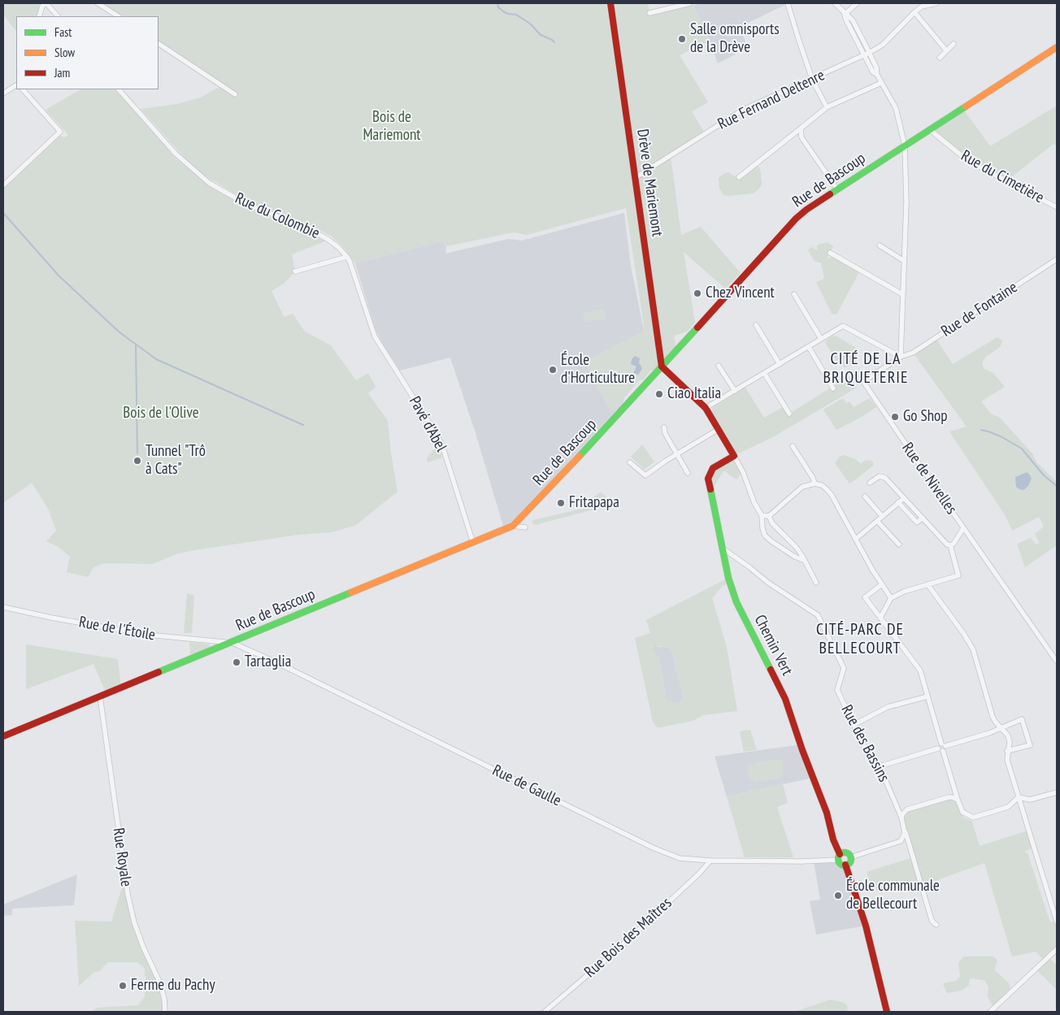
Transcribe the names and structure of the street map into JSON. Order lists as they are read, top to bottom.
{
  "streets": {
    "main road": ["Rue de Bascoup", "Drève de Mariemont", "Chemin Vert"],
    "street": [
      "Rue Fernand Deltenre",
      "Rue du Cimetière",
      "Rue du Colombie",
      "Rue de Fontaine",
      "Pavé d'Abel",
      "Rue de Nivelles",
      "Rue de l'Étoile",
      "Rue des Bassins",
      "Rue de Gaulle",
      "Rue Royale",
      "Rue Bois des Maîtres"
    ]
  },
  "crossings": [
    ["Rue Fernand Deltenre", "Drève de Mariemont"],
    ["Rue du Cimetière", "Rue de Bascoup"],
    ["Rue de Bascoup", "Drève de Mariemont"],
    ["Rue de Bascoup", "Pavé d'Abel"],
    ["Rue de Bascoup", "Rue de l'Étoile"],
    ["Rue de Bascoup", "Rue de Gaulle"],
    ["Rue de Bascoup", "Rue Royale"],
    ["Rue du Colombie", "Pavé d'Abel"],
    ["Rue de Fontaine", "Rue de Nivelles"],
    ["Rue de l'Étoile", "Rue de Gaulle"],
    ["Chemin Vert", "Rue des Bassins"],
    ["Chemin Vert", "Rue de Gaulle"],
    ["Rue de Gaulle", "Rue Bois des Maîtres"]
  ],
  "districts": ["CITÉ DE LA BRIQUETERIE", "CITÉ-PARC DE BELLECOURT"],
  "parks": ["Bois de Mariemont", "Bois de l'Olive"],
  "places": [
    "Salle omnisports de la Drève",
    "Chez Vincent",
    "École d'Horticulture",
    "Ciao Italia",
    "Go Shop",
    "Tunnel \"Trô à Cats\"",
    "Fritapapa",
    "Tartaglia",
    "École communale de Bellecourt",
    "Ferme du Pachy"
  ],
  "legend": ["Fast", "Slow", "Jam"]
}
